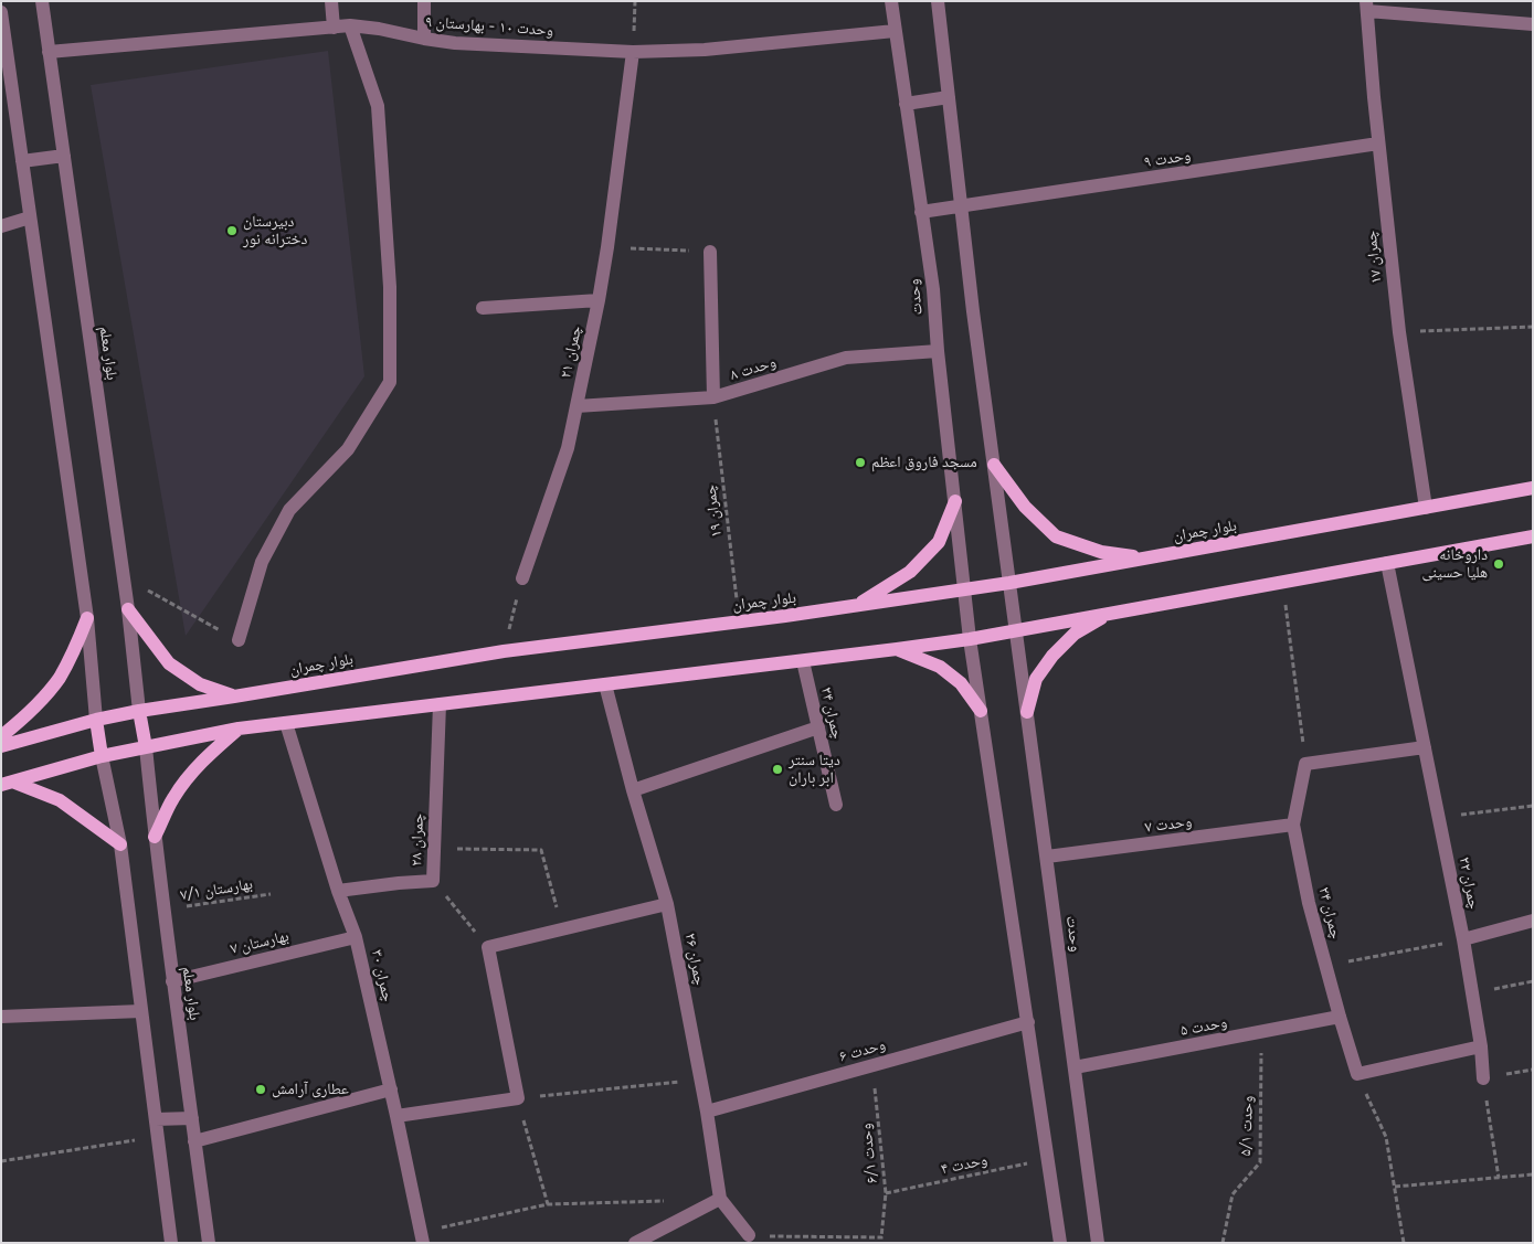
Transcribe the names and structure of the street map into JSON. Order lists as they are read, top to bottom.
{
  "streets": {
    "main road": ["بلوار چمران"],
    "street": [
      "وحدت ۱۰ - بهارستان ۹",
      "وحدت ۹",
      "چمران ۱۷",
      "وحدت",
      "چمران ۲۱",
      "بلوار معلم",
      "وحدت ۸",
      "چمران ۲۴",
      "وحدت ۷",
      "چمران ۲۸",
      "چمران ۲۲",
      "بهارستان ۷",
      "چمران ۲۶",
      "چمران ۳۰",
      "وحدت ۵",
      "وحدت ۶"
    ],
    "path": [
      "چمران ۱۹",
      "بهارستان ۷/۱",
      "وحدت ۵/۱",
      "وحدت ۶/۱",
      "وحدت ۴"
    ]
  },
  "crossings": [
    ["وحدت ۱۰ - بهارستان ۹", "وحدت"],
    ["وحدت ۱۰ - بهارستان ۹", "چمران ۲۱"],
    ["وحدت ۱۰ - بهارستان ۹", "بلوار معلم"],
    ["وحدت ۹", "چمران ۱۷"],
    ["وحدت ۹", "وحدت"],
    ["چمران ۱۷", "بلوار چمران"],
    ["وحدت", "وحدت ۸"],
    ["وحدت", "بلوار چمران"],
    ["وحدت", "وحدت ۷"],
    ["وحدت", "وحدت ۵"],
    ["چمران ۲۱", "وحدت ۸"],
    ["بلوار معلم", "بلوار چمران"],
    ["بلوار معلم", "بهارستان ۷/۱"],
    ["بلوار معلم", "بهارستان ۷"],
    ["وحدت ۸", "چمران ۱۹"],
    ["چمران ۱۹", "بلوار چمران"],
    ["چمران ۲۴", "وحدت ۷"],
    ["چمران ۲۴", "وحدت ۵"],
    ["چمران ۲۸", "چمران ۳۰"],
    ["بهارستان ۷", "چمران ۳۰"],
    ["چمران ۲۶", "وحدت ۶"],
    ["وحدت ۵", "وحدت ۵/۱"],
    ["وحدت ۶", "وحدت ۶/۱"],
    ["وحدت ۶/۱", "وحدت ۴"]
  ],
  "places": [
    "دبیرستان دخترانه نور",
    "مسجد فاروق اعظم",
    "داروخانه هلیا حسینی",
    "دیتا سنتر ابر باران",
    "عطاری آرامش"
  ]
}
